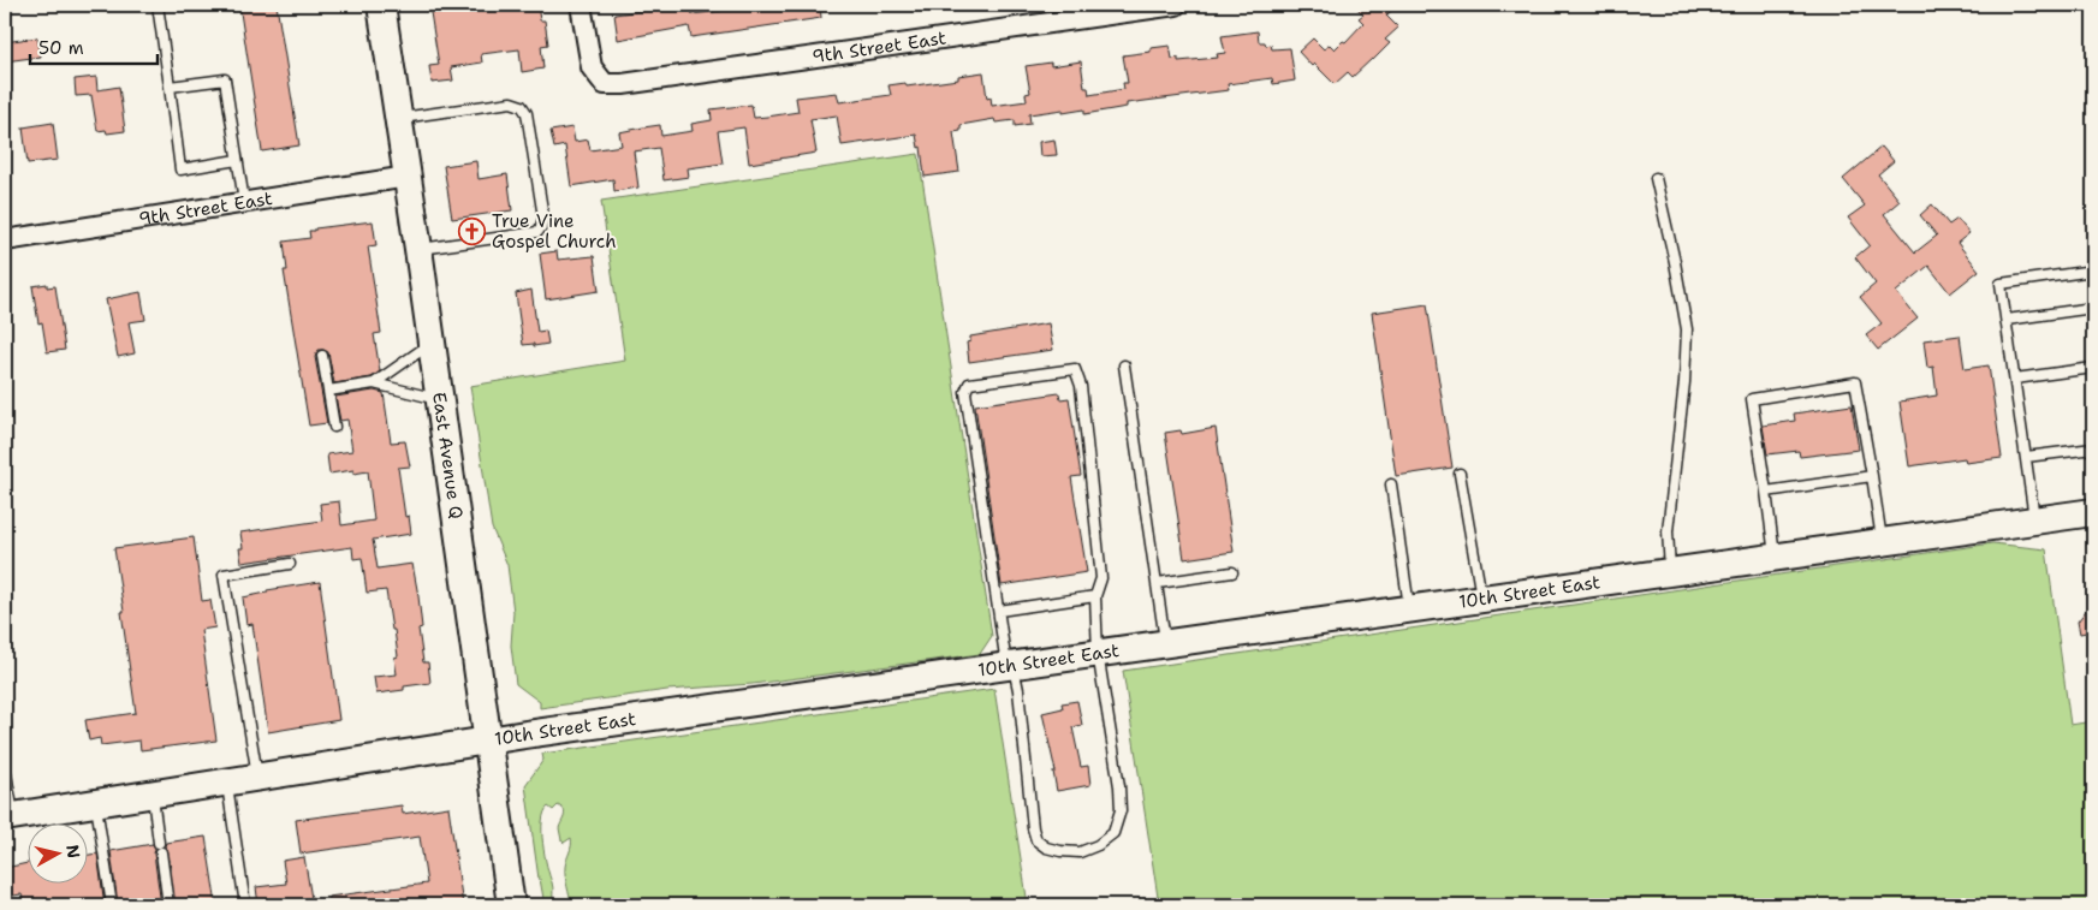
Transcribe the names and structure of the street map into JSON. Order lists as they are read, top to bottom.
{
  "streets": {
    "main road": ["East Avenue Q", "10th Street East"],
    "street": ["9th Street East"]
  },
  "crossings": [
    ["9th Street East", "East Avenue Q"],
    ["East Avenue Q", "10th Street East"]
  ],
  "places": {
    "church": ["True Vine Gospel Church"]
  },
  "scale_bar": "50 m",
  "north": "right"
}
